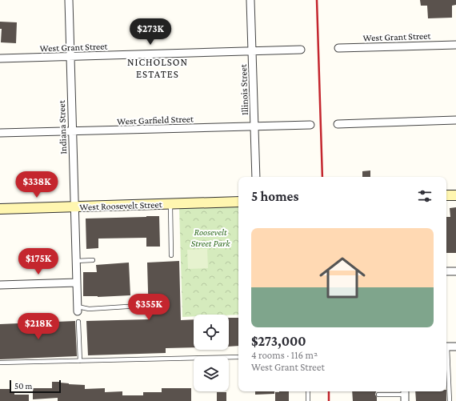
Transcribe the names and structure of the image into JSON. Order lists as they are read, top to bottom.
{
  "streets": {
    "main road": ["West Roosevelt Street"],
    "street": [
      "West Grant Street",
      "Illinois Street",
      "West Garfield Street",
      "Indiana Street"
    ]
  },
  "crossings": [
    ["West Grant Street", "Illinois Street"],
    ["West Grant Street", "Indiana Street"],
    ["Illinois Street", "West Garfield Street"],
    ["West Garfield Street", "Indiana Street"],
    ["Indiana Street", "West Roosevelt Street"]
  ],
  "districts": ["NICHOLSON ESTATES"],
  "parks": ["Roosevelt Street Park"],
  "scale_bar": "50 m",
  "page": {
    "price": [
      "$273K",
      "$338K",
      "$175K",
      "$355K",
      "$218K"
    ],
    "heading": "5 homes",
    "list": [
      {
        "name": "$273,000",
        "note": "4 rooms · 116 m² · West Grant Street"
      }
    ],
    "scale": "50 m"
  }
}
